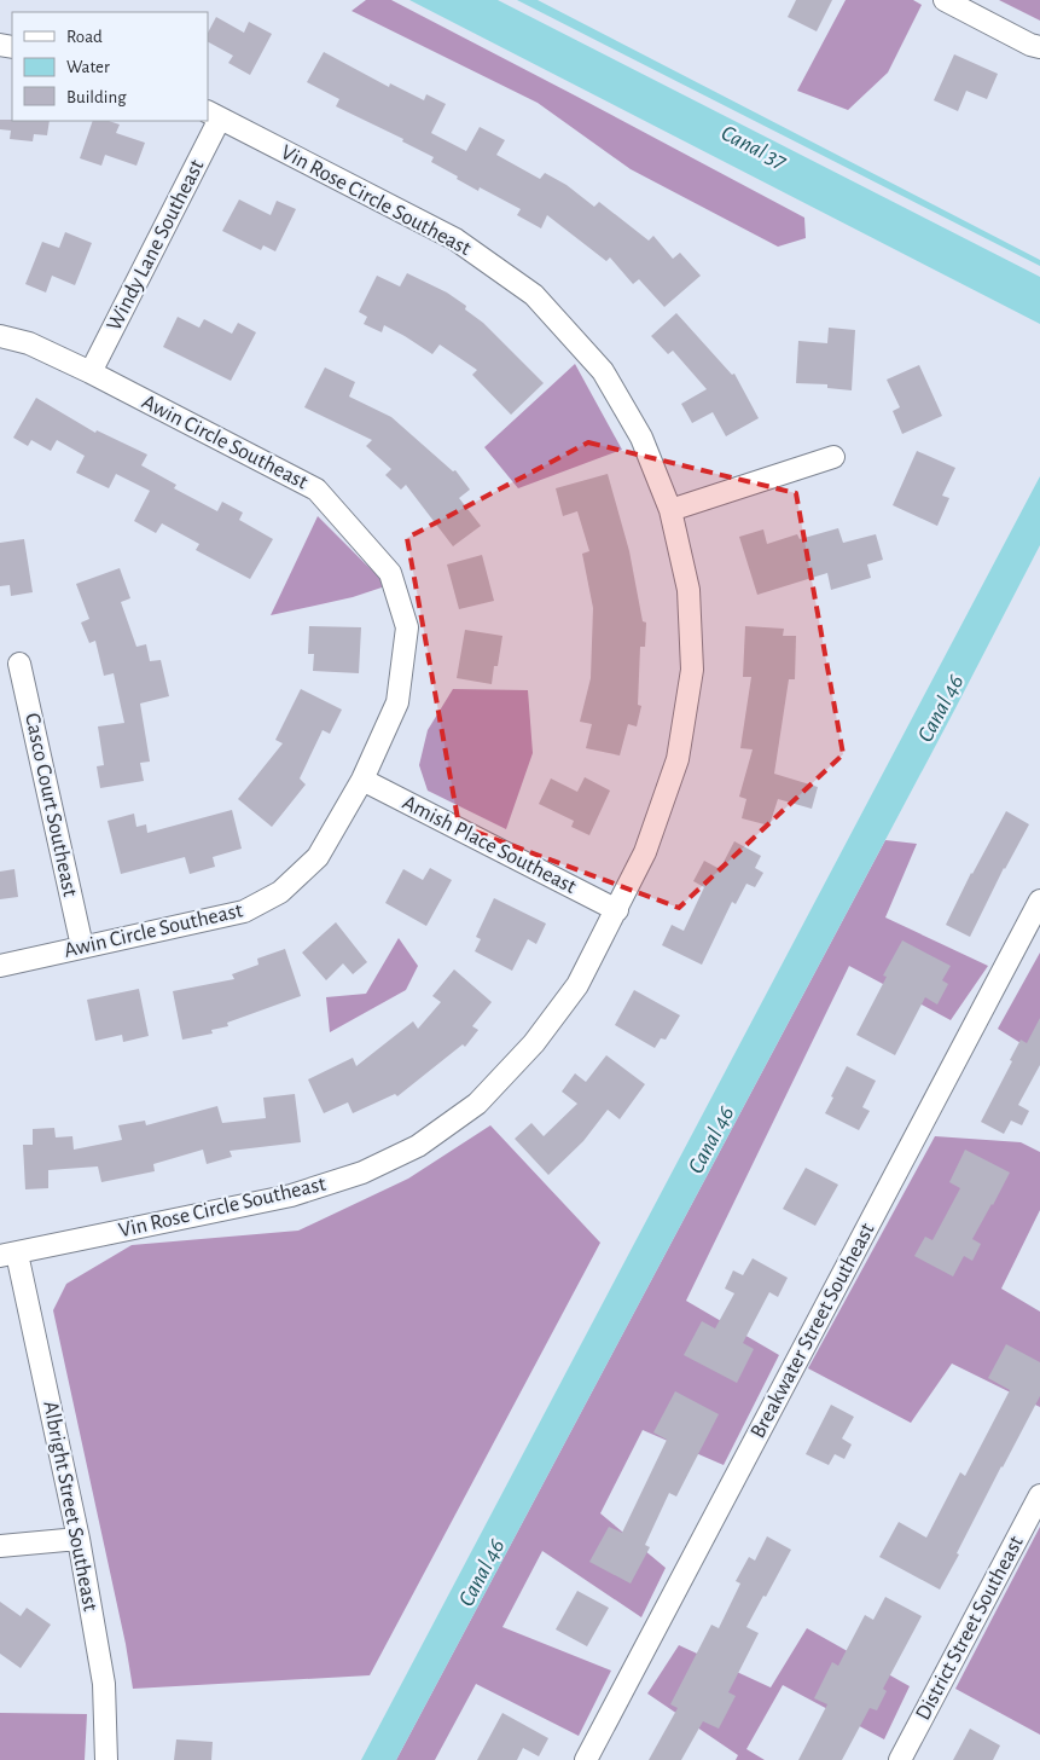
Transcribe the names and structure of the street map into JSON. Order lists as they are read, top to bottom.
{
  "streets": {
    "street": [
      "Vin Rose Circle Southeast",
      "Windy Lane Southeast",
      "Awin Circle Southeast",
      "Casco Court Southeast",
      "Amish Place Southeast",
      "Breakwater Street Southeast",
      "Albright Street Southeast",
      "District Street Southeast"
    ]
  },
  "crossings": [
    ["Vin Rose Circle Southeast", "Windy Lane Southeast"],
    ["Vin Rose Circle Southeast", "Amish Place Southeast"],
    ["Vin Rose Circle Southeast", "Albright Street Southeast"],
    ["Windy Lane Southeast", "Awin Circle Southeast"],
    ["Awin Circle Southeast", "Casco Court Southeast"],
    ["Awin Circle Southeast", "Amish Place Southeast"]
  ],
  "water": ["Canal 37", "Canal 46"],
  "legend": ["Road", "Water", "Building"]
}
